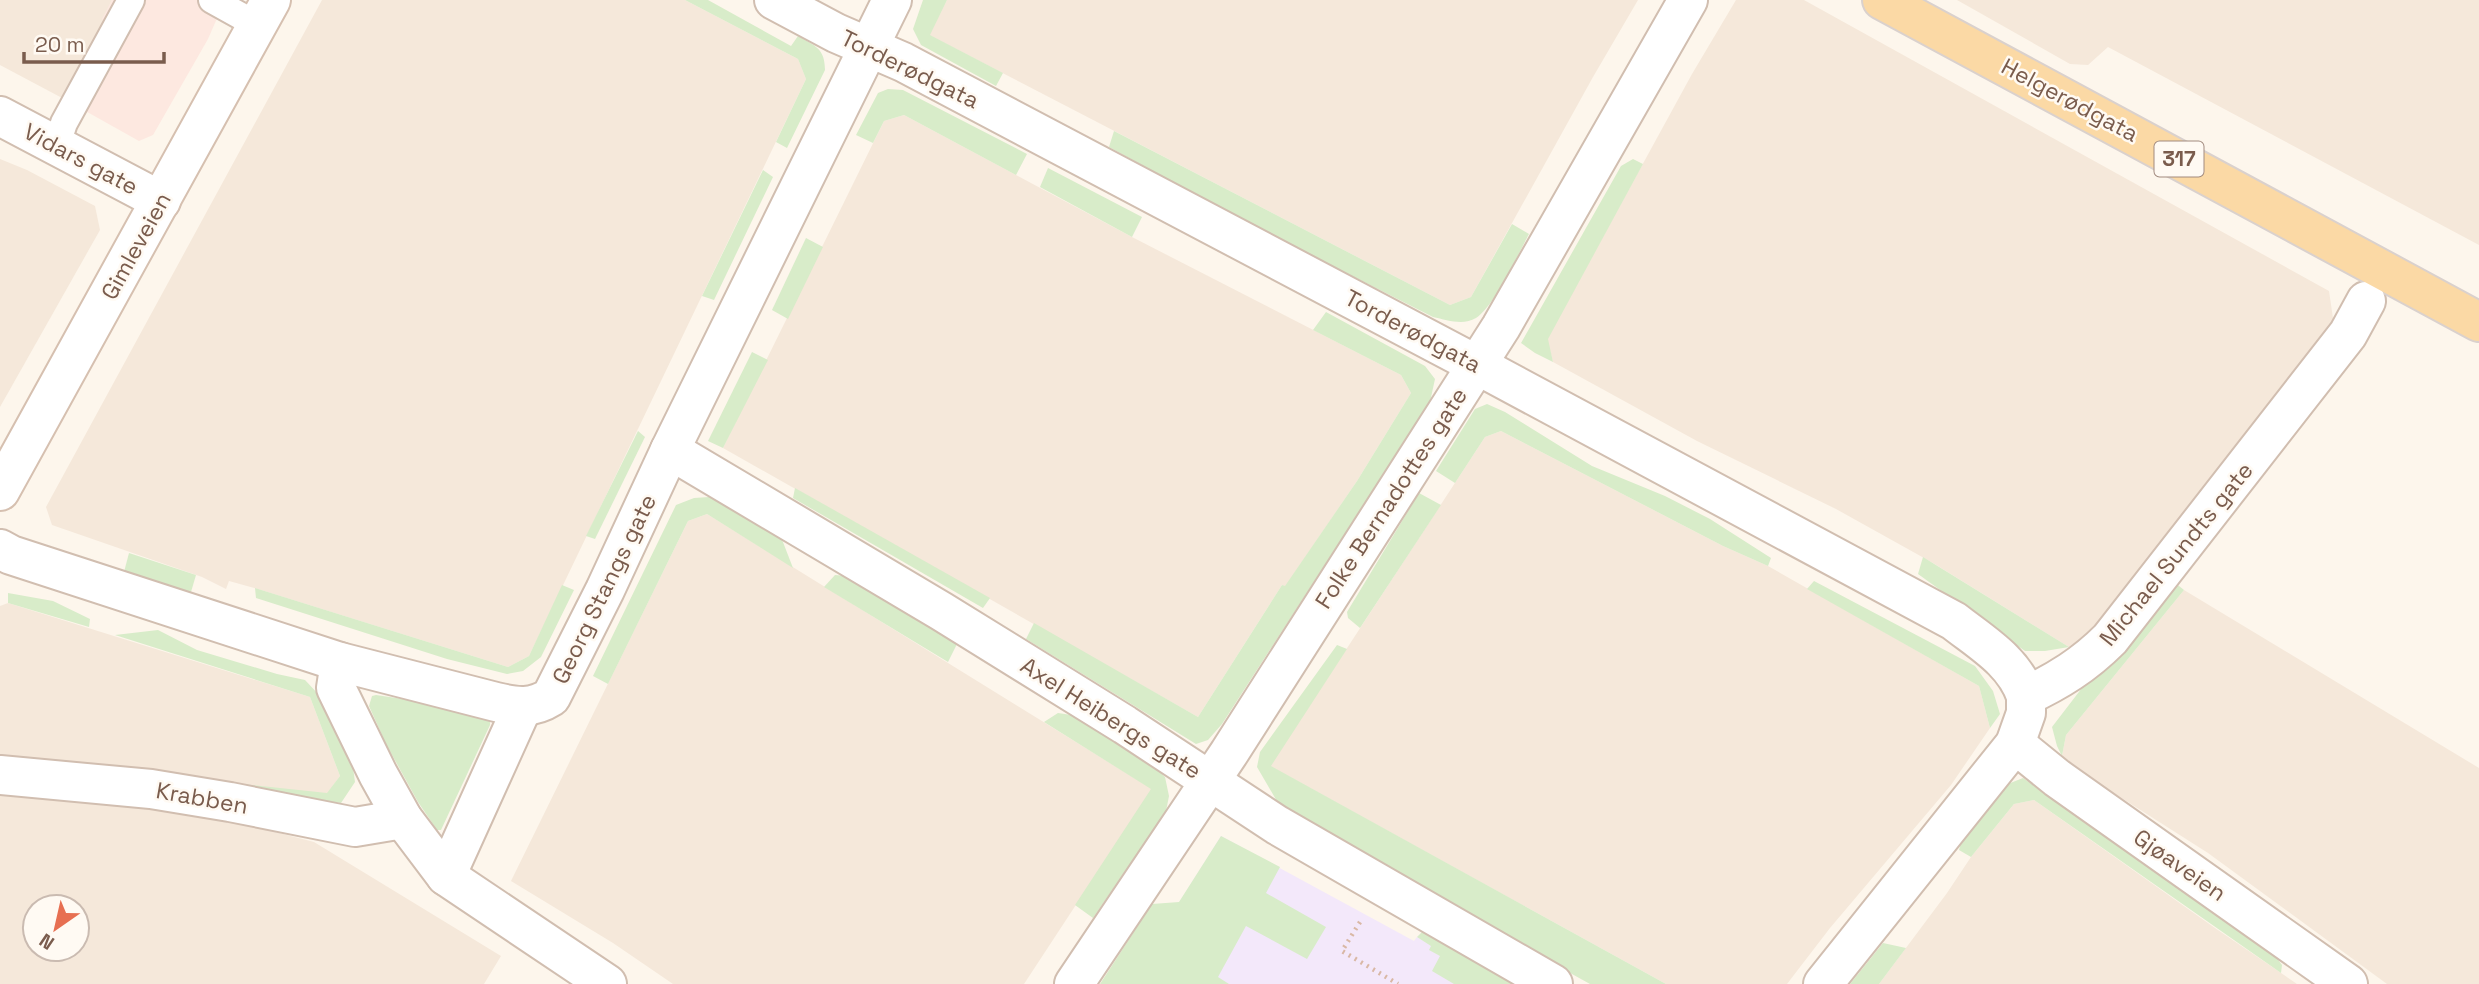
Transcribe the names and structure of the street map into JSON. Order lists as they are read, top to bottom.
{
  "streets": {
    "main road": ["Helgerødgata", "317"],
    "street": [
      "Torderødgata",
      "Vidars gate",
      "Gimleveien",
      "Folke Bernadottes gate",
      "Michael Sundts gate",
      "Georg Stangs gate",
      "Axel Heibergs gate",
      "Krabben",
      "Gjøaveien"
    ]
  },
  "crossings": [
    ["Torderødgata", "Folke Bernadottes gate"],
    ["Torderødgata", "Michael Sundts gate"],
    ["Torderødgata", "Georg Stangs gate"],
    ["Vidars gate", "Gimleveien"],
    ["Folke Bernadottes gate", "Axel Heibergs gate"],
    ["Georg Stangs gate", "Axel Heibergs gate"]
  ],
  "scale_bar": "20 m",
  "north": "bottom left"
}
